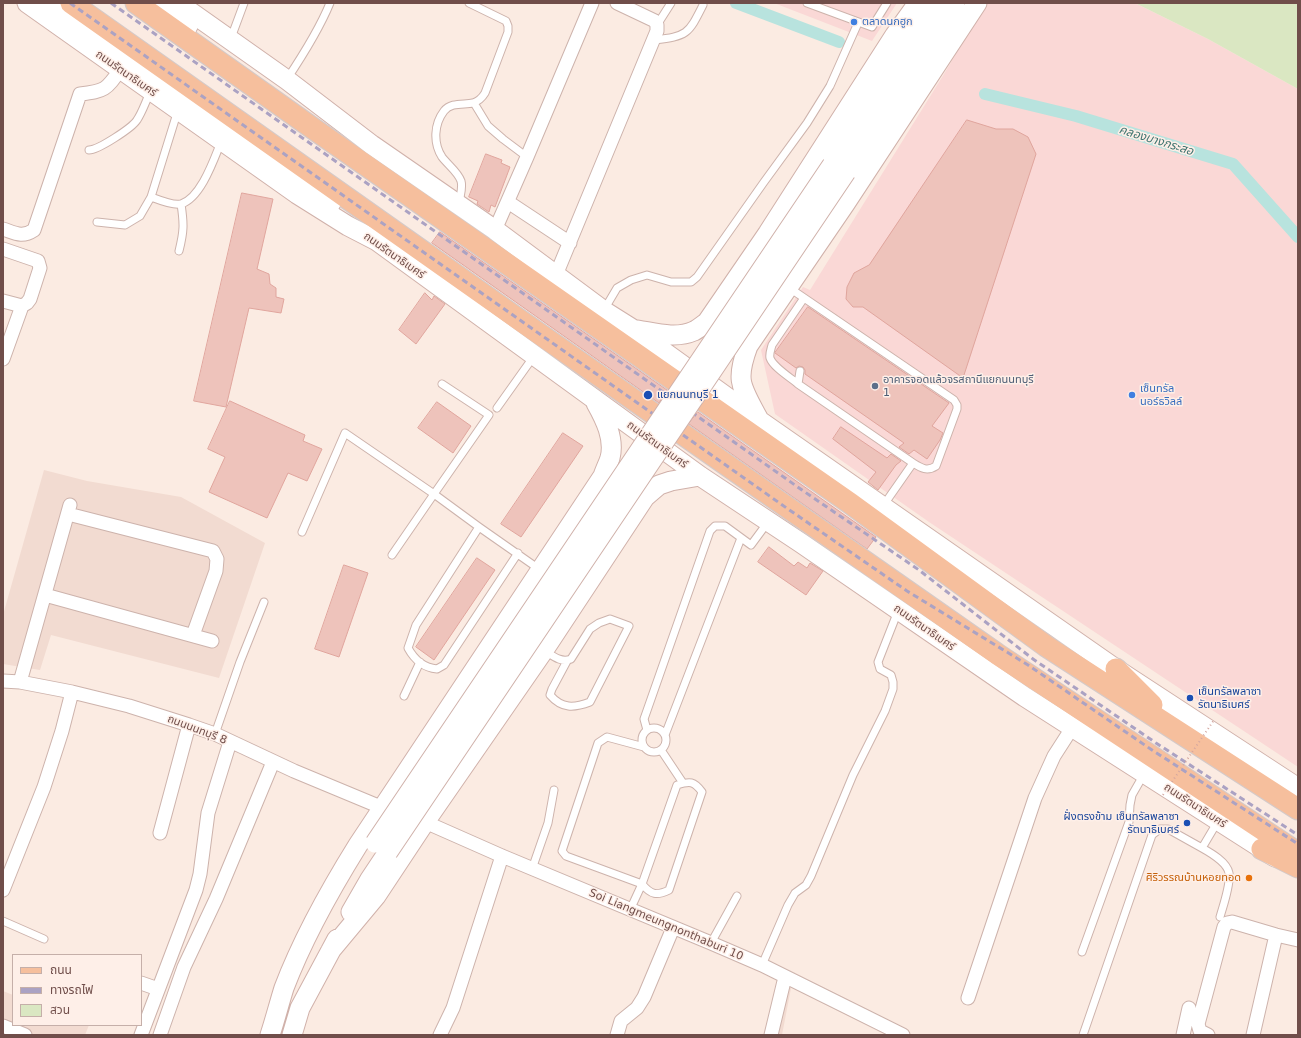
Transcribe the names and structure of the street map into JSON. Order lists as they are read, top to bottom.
{
  "streets": {
    "main road": ["ถนนรัตนาธิเบศร์"],
    "street": ["ถนนนนทบุรี 8", "Soi Liangmeungnonthaburi 10"]
  },
  "water": ["คลองบางกระสอ"],
  "places": [
    "ตลาดนกฮูก",
    "อาคารจอดแล้วจรสถานีแยกนนทบุรี 1",
    "แยกนนทบุรี 1",
    "เซ็นทรัล นอร์ธวิลล์",
    "เซ็นทรัลพลาซา รัตนาธิเบศร์",
    "ฝั่งตรงข้าม เซ็นทรัลพลาซา รัตนาธิเบศร์",
    "ศิริวรรณบ้านหอยทอด"
  ],
  "legend": ["ถนน", "ทางรถไฟ", "สวน"]
}
